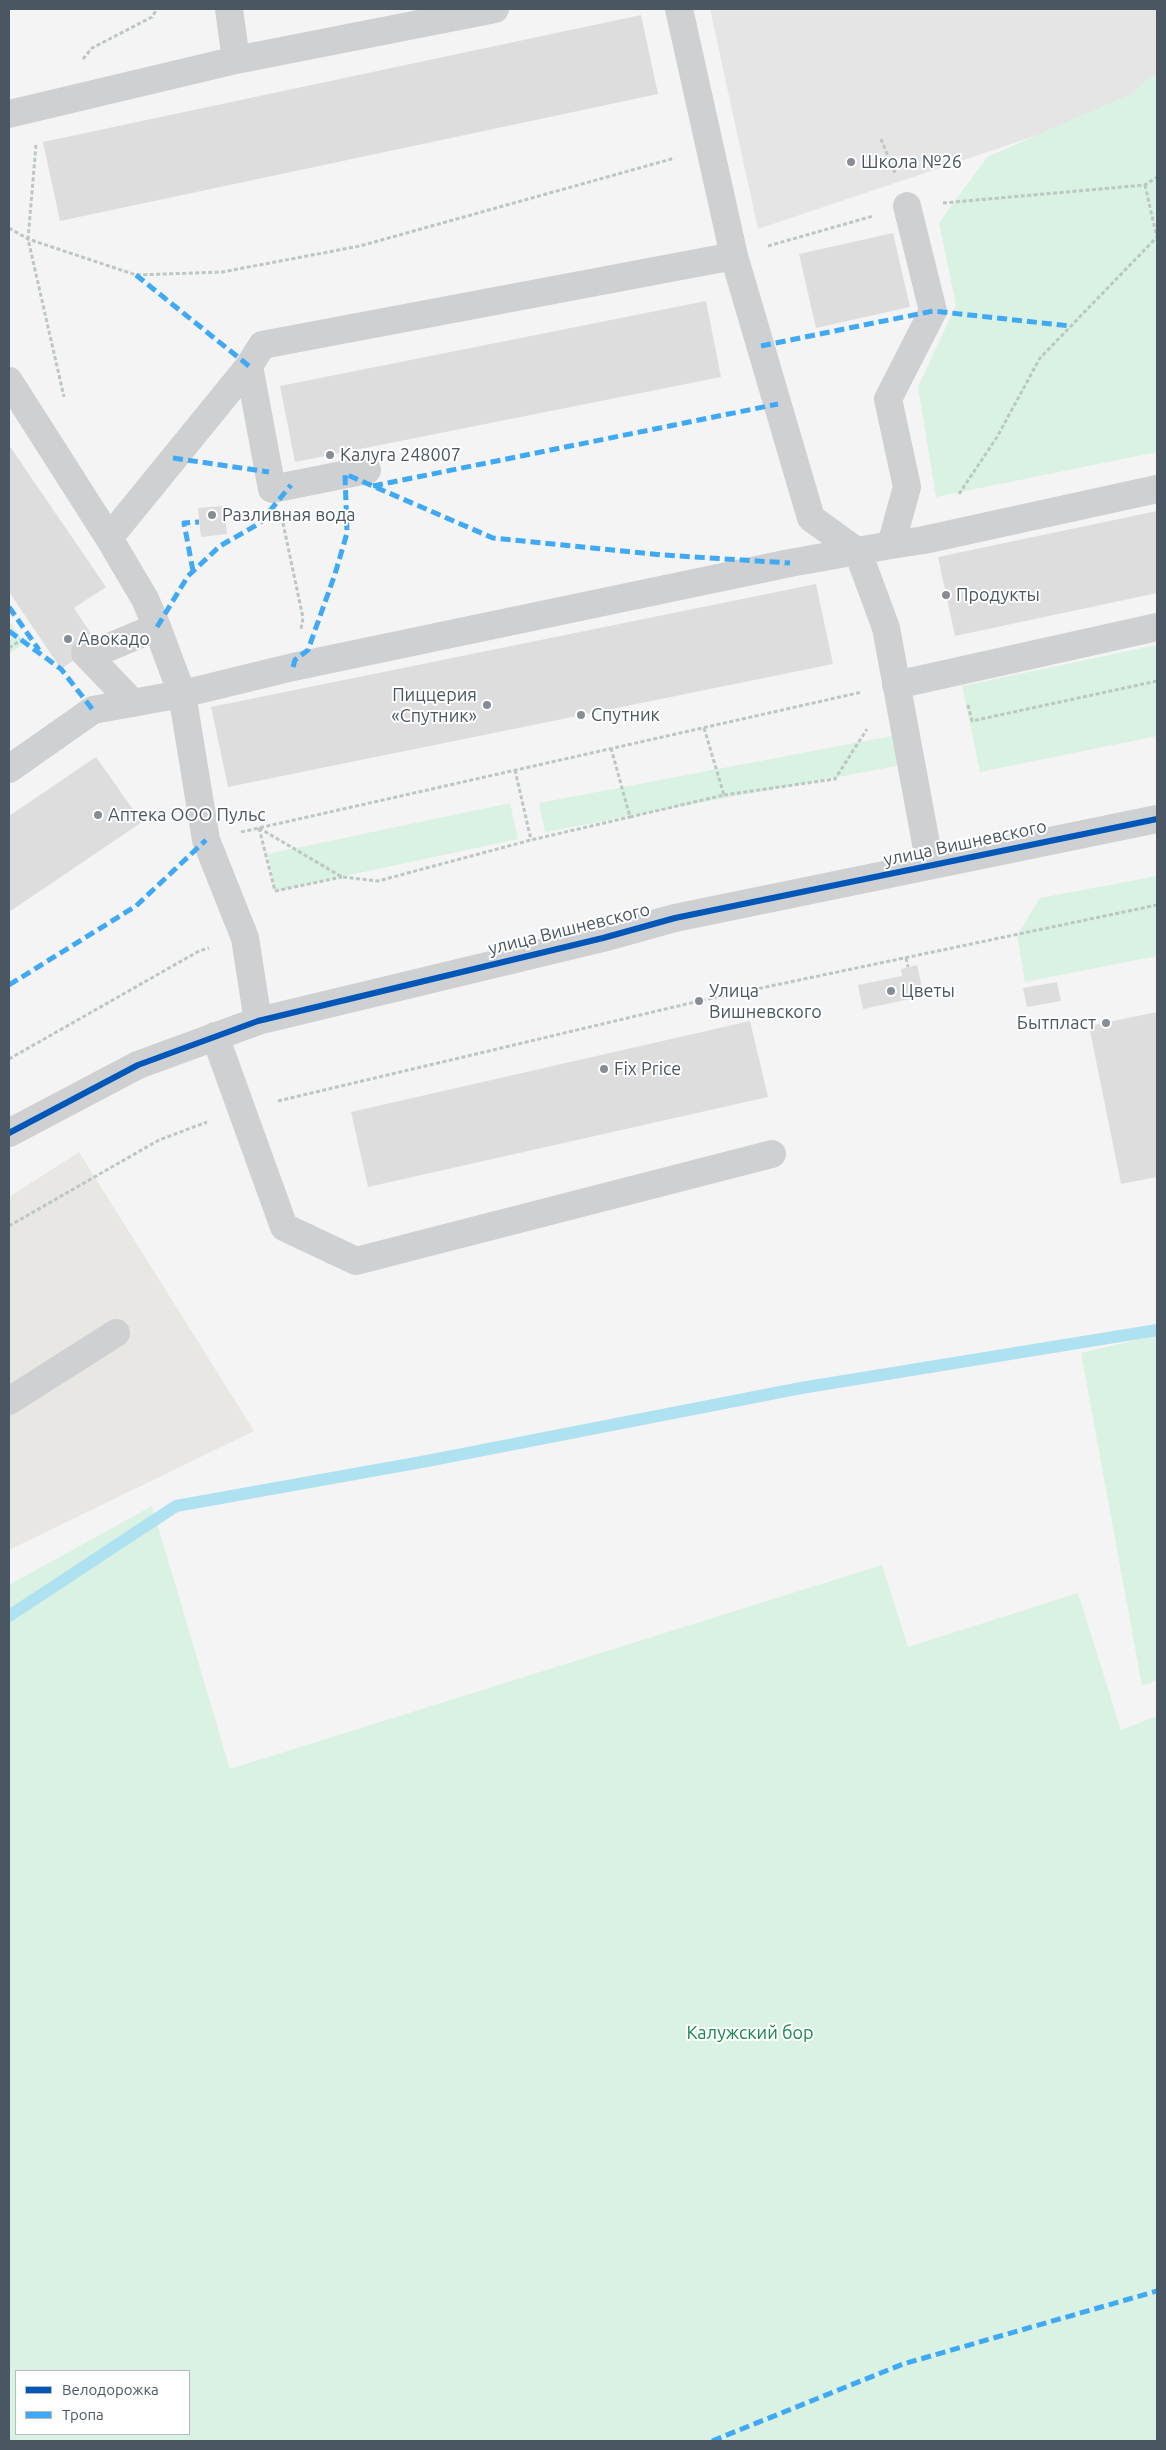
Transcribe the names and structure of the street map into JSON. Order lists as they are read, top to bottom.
{
  "streets": {
    "street": ["улица Вишневского"]
  },
  "parks": ["Калужский бор"],
  "places": [
    "Школа №26",
    "Калуга 248007",
    "Разливная вода",
    "Продукты",
    "Авокадо",
    "Пиццерия «Спутник»",
    "Спутник",
    "Аптека ООО Пульс",
    "Цветы",
    "Улица Вишневского",
    "Бытпласт",
    "Fix Price"
  ],
  "legend": ["Велодорожка", "Тропа"]
}
